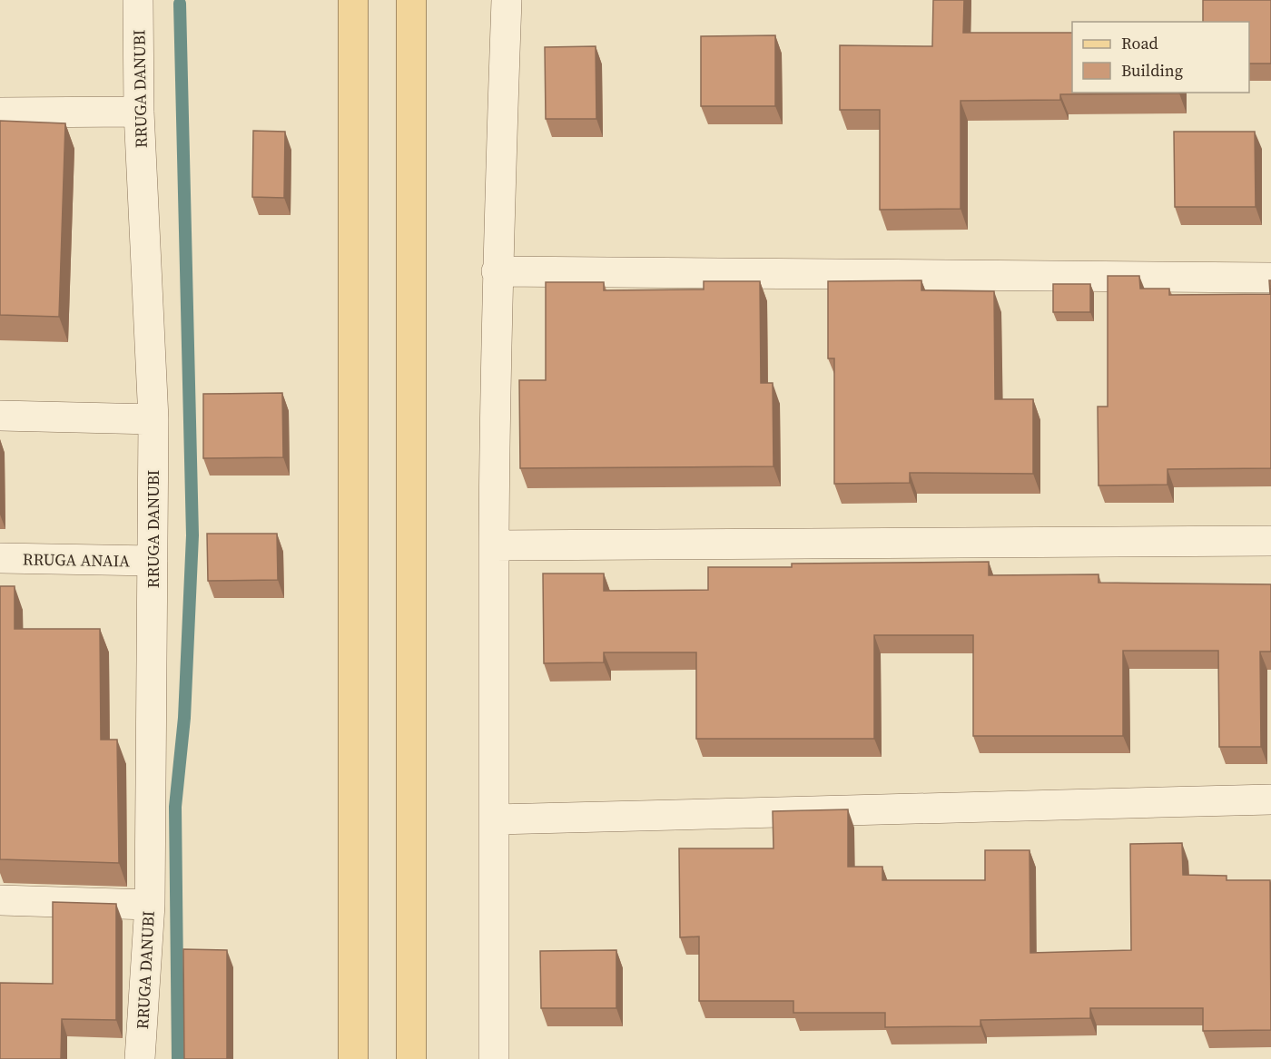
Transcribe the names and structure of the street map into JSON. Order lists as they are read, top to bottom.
{
  "streets": {
    "street": ["RRUGA DANUBI", "RRUGA ANAIA"]
  },
  "crossings": [
    ["RRUGA DANUBI", "RRUGA ANAIA"]
  ],
  "legend": ["Road", "Building"]
}
